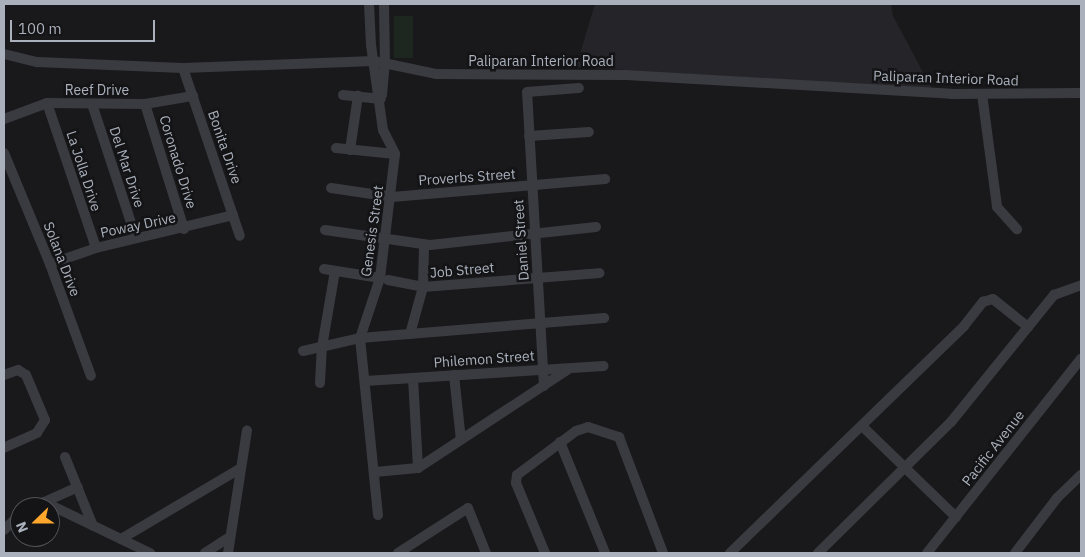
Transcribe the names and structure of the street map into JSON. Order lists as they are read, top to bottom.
{
  "streets": {
    "street": [
      "Paliparan Interior Road",
      "Reef Drive",
      "Bonita Drive",
      "Coronado Drive",
      "Del Mar Drive",
      "La Jolla Drive",
      "Proverbs Street",
      "Poway Drive",
      "Genesis Street",
      "Daniel Street",
      "Solana Drive",
      "Job Street",
      "Philemon Street",
      "Pacific Avenue"
    ]
  },
  "crossings": [
    ["Paliparan Interior Road", "Bonita Drive"],
    ["Paliparan Interior Road", "Genesis Street"],
    ["Reef Drive", "Bonita Drive"],
    ["Reef Drive", "Coronado Drive"],
    ["Reef Drive", "Del Mar Drive"],
    ["Reef Drive", "La Jolla Drive"],
    ["Bonita Drive", "Poway Drive"],
    ["Coronado Drive", "Poway Drive"],
    ["Del Mar Drive", "Poway Drive"],
    ["La Jolla Drive", "Poway Drive"],
    ["Proverbs Street", "Genesis Street"],
    ["Proverbs Street", "Daniel Street"],
    ["Poway Drive", "Solana Drive"],
    ["Genesis Street", "Job Street"],
    ["Genesis Street", "Philemon Street"],
    ["Daniel Street", "Job Street"],
    ["Daniel Street", "Philemon Street"]
  ],
  "scale_bar": "100 m",
  "north": "left"
}
